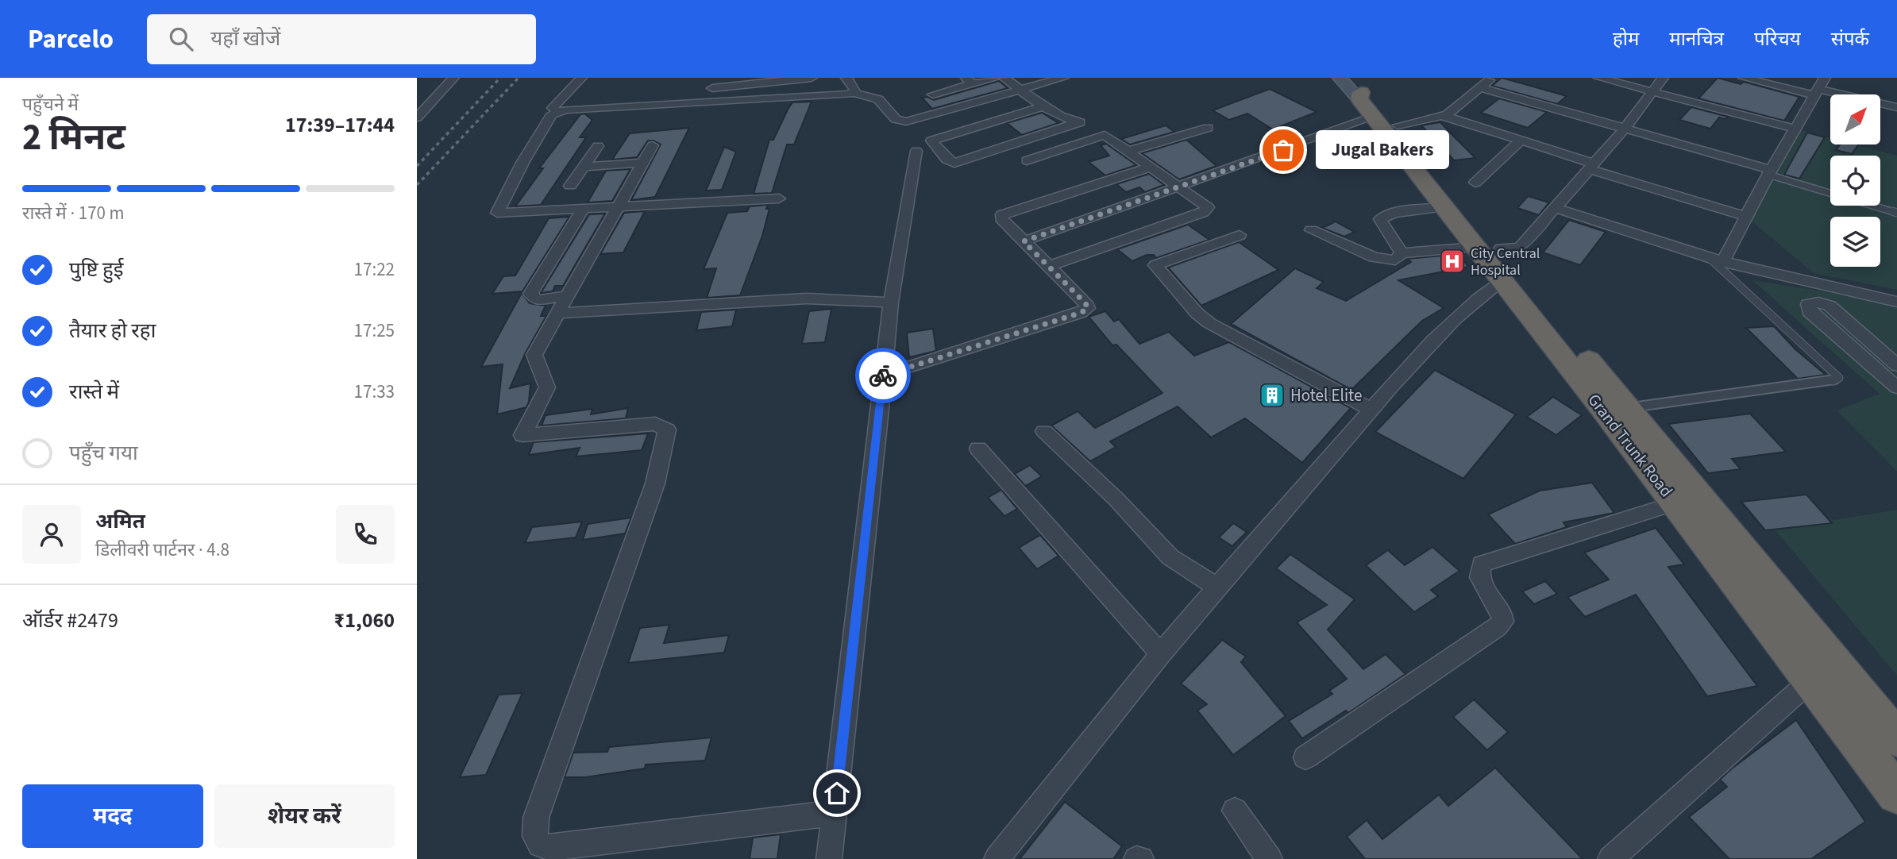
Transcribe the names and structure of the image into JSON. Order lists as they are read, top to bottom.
{
  "streets": {
    "highway": ["Grand Trunk Road"]
  },
  "places": {
    "other": ["Jugal Bakers"],
    "hospital": ["City Central Hospital"],
    "building": ["Hotel Elite"]
  },
  "north": "top right",
  "page": {
    "header": "Parcelo",
    "search": "यहाँ खोजें",
    "nav": [
      "होम",
      "मानचित्र",
      "परिचय",
      "संपर्क"
    ],
    "heading": ["2 मिनट", "पहुँचने में", "17:39–17:44"],
    "panel": [
      "अमित",
      "डिलीवरी पार्टनर · 4.8",
      "ऑर्डर #2479",
      "₹1,060"
    ],
    "bubble": "Jugal Bakers",
    "bar": "रास्ते में · 170 m",
    "list": [
      ["पुष्टि हुई", "17:22"],
      ["तैयार हो रहा", "17:25"],
      ["रास्ते में", "17:33"],
      "पहुँच गया"
    ],
    "buttons": ["मदद", "शेयर करें"]
  }
}
